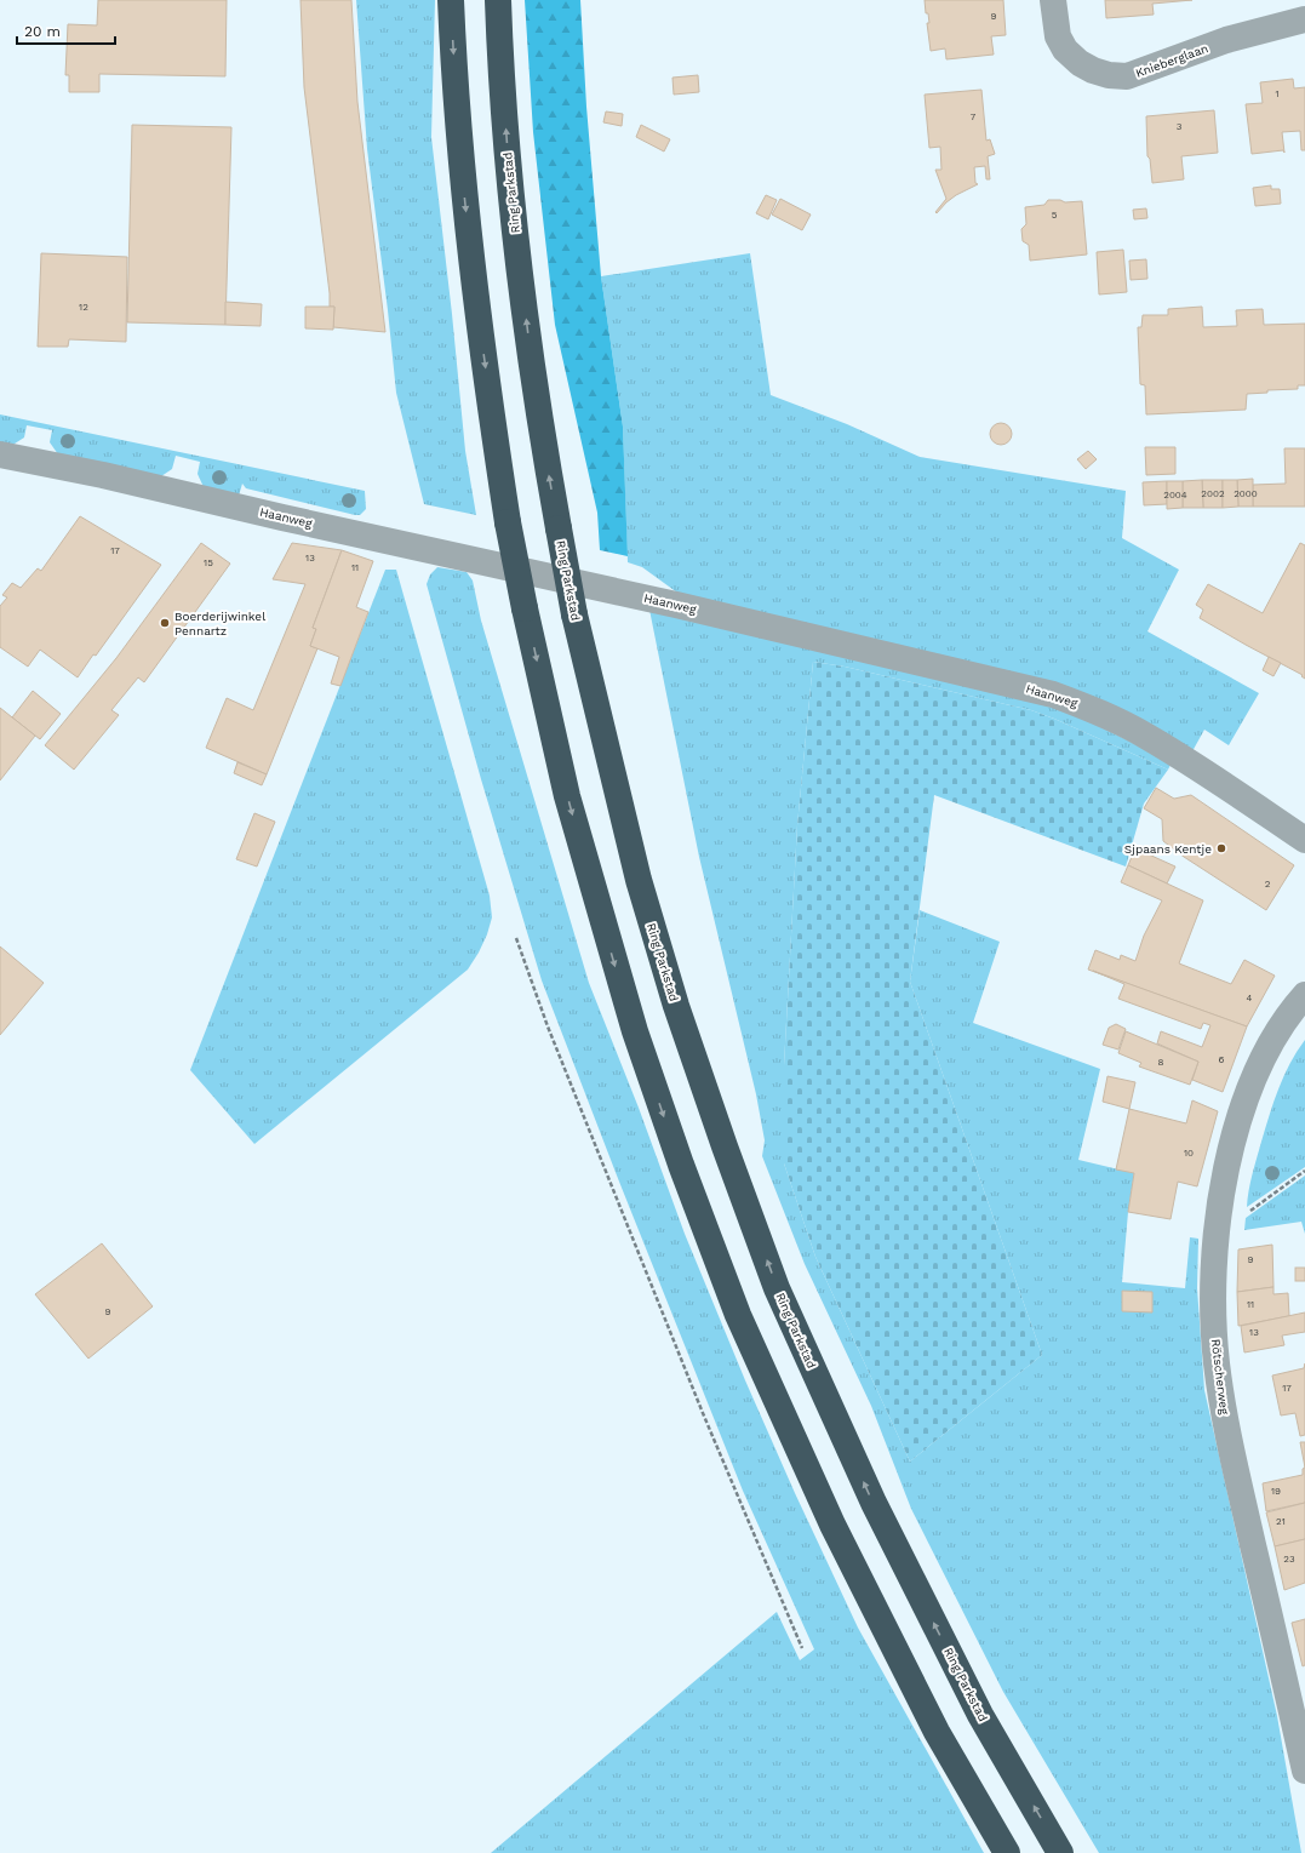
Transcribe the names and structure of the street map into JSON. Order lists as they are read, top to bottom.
{
  "streets": {
    "highway": ["Ring Parkstad"],
    "street": ["Knieberglaan", "Haanweg", "Rötscherweg"]
  },
  "places": ["Boerderijwinkel Pennartz", "Sjpaans Kentje"],
  "house_numbers": [
    "9",
    "1",
    "7",
    "3",
    "5",
    "12",
    "2002",
    "2000",
    "2004",
    "17",
    "13",
    "15",
    "11",
    "2",
    "4",
    "6",
    "8",
    "10",
    "9",
    "11",
    "9",
    "13",
    "17",
    "19",
    "21",
    "23"
  ],
  "scale_bar": "20 m"
}
